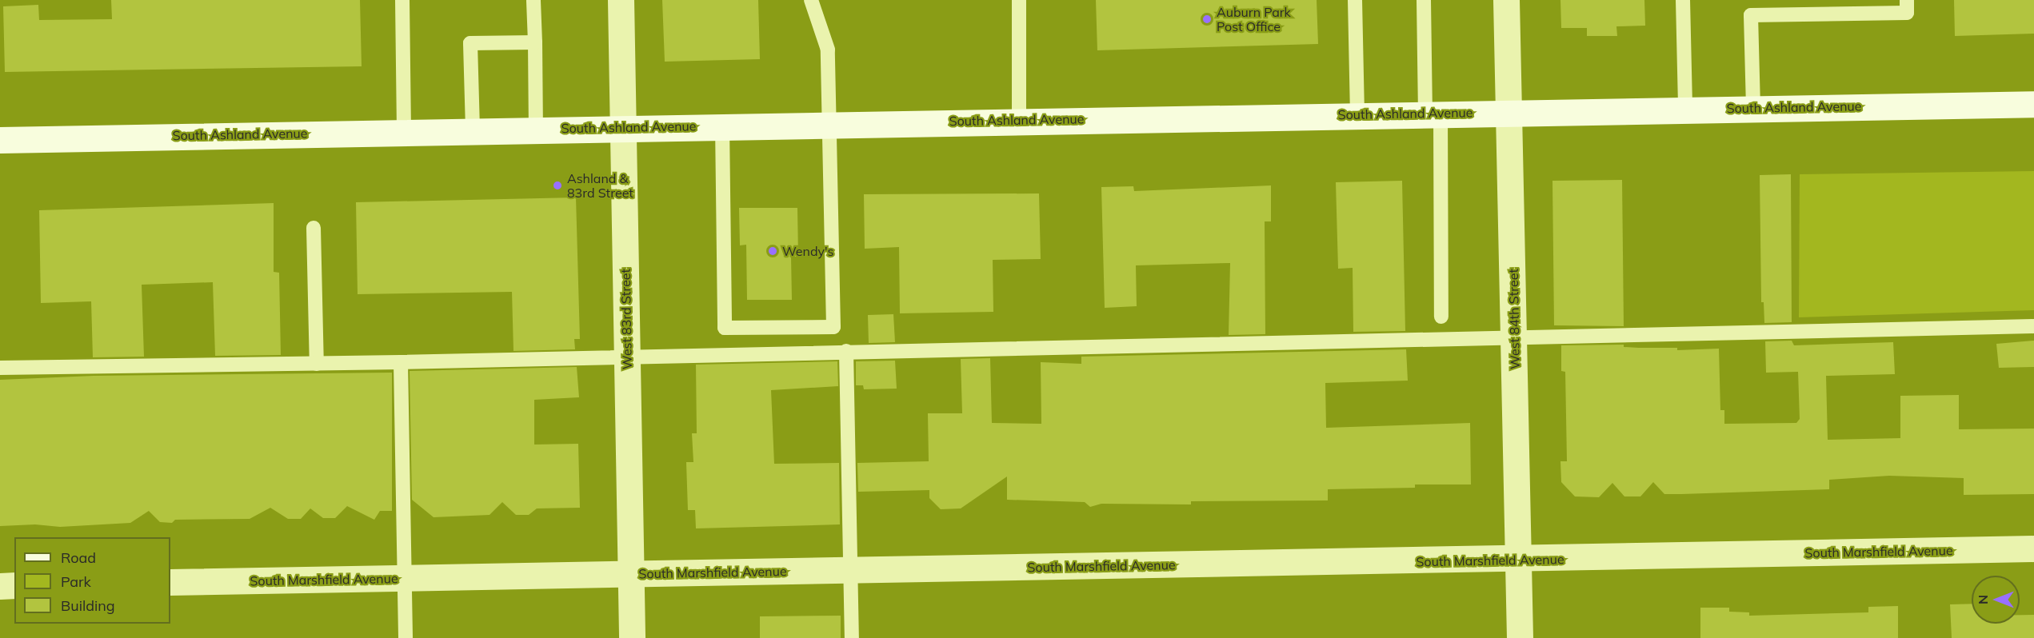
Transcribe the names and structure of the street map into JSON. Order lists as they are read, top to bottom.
{
  "streets": {
    "main road": ["South Ashland Avenue"],
    "street": ["West 83rd Street", "West 84th Street", "South Marshfield Avenue"]
  },
  "crossings": [
    ["South Ashland Avenue", "West 83rd Street"],
    ["South Ashland Avenue", "West 84th Street"],
    ["West 83rd Street", "South Marshfield Avenue"],
    ["West 84th Street", "South Marshfield Avenue"]
  ],
  "places": ["Auburn Park Post Office", "Ashland & 83rd Street", "Wendy's"],
  "legend": ["Road", "Park", "Building"],
  "north": "left"
}
